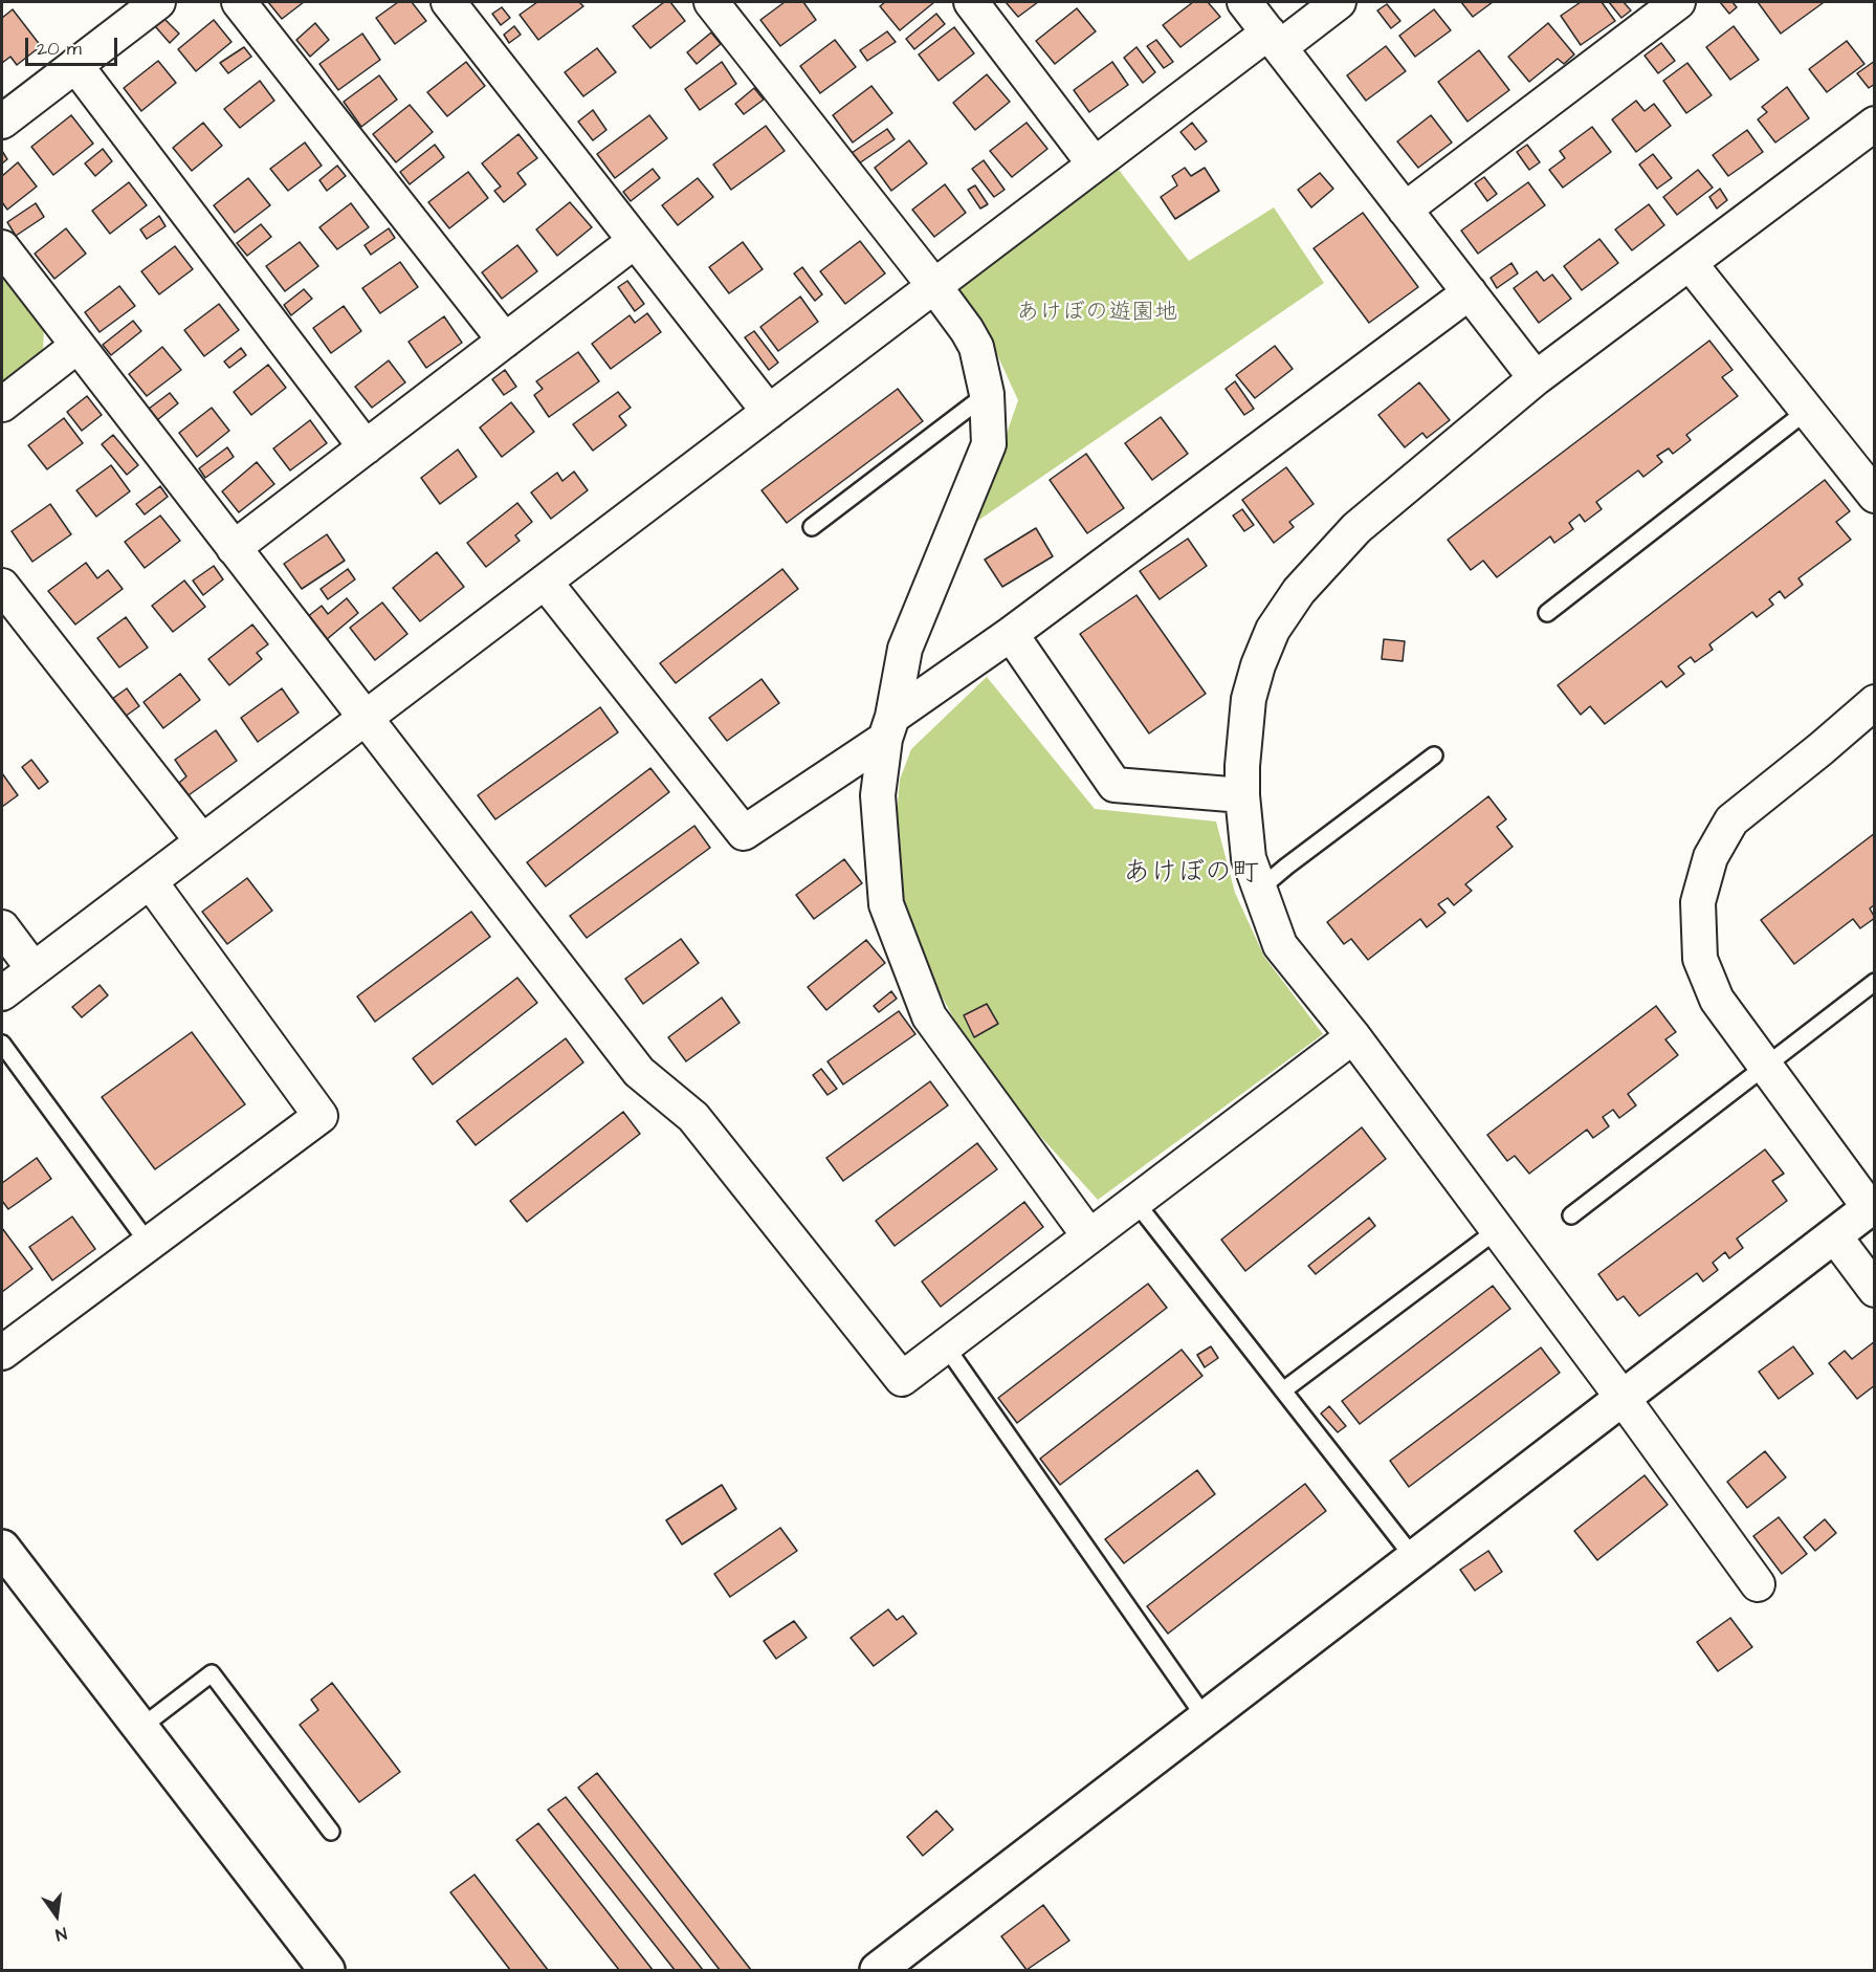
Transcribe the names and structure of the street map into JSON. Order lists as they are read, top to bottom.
{
  "districts": ["あけぼの町"],
  "parks": ["あけぼの遊園地"],
  "scale_bar": "20 m",
  "north": "bottom"
}
